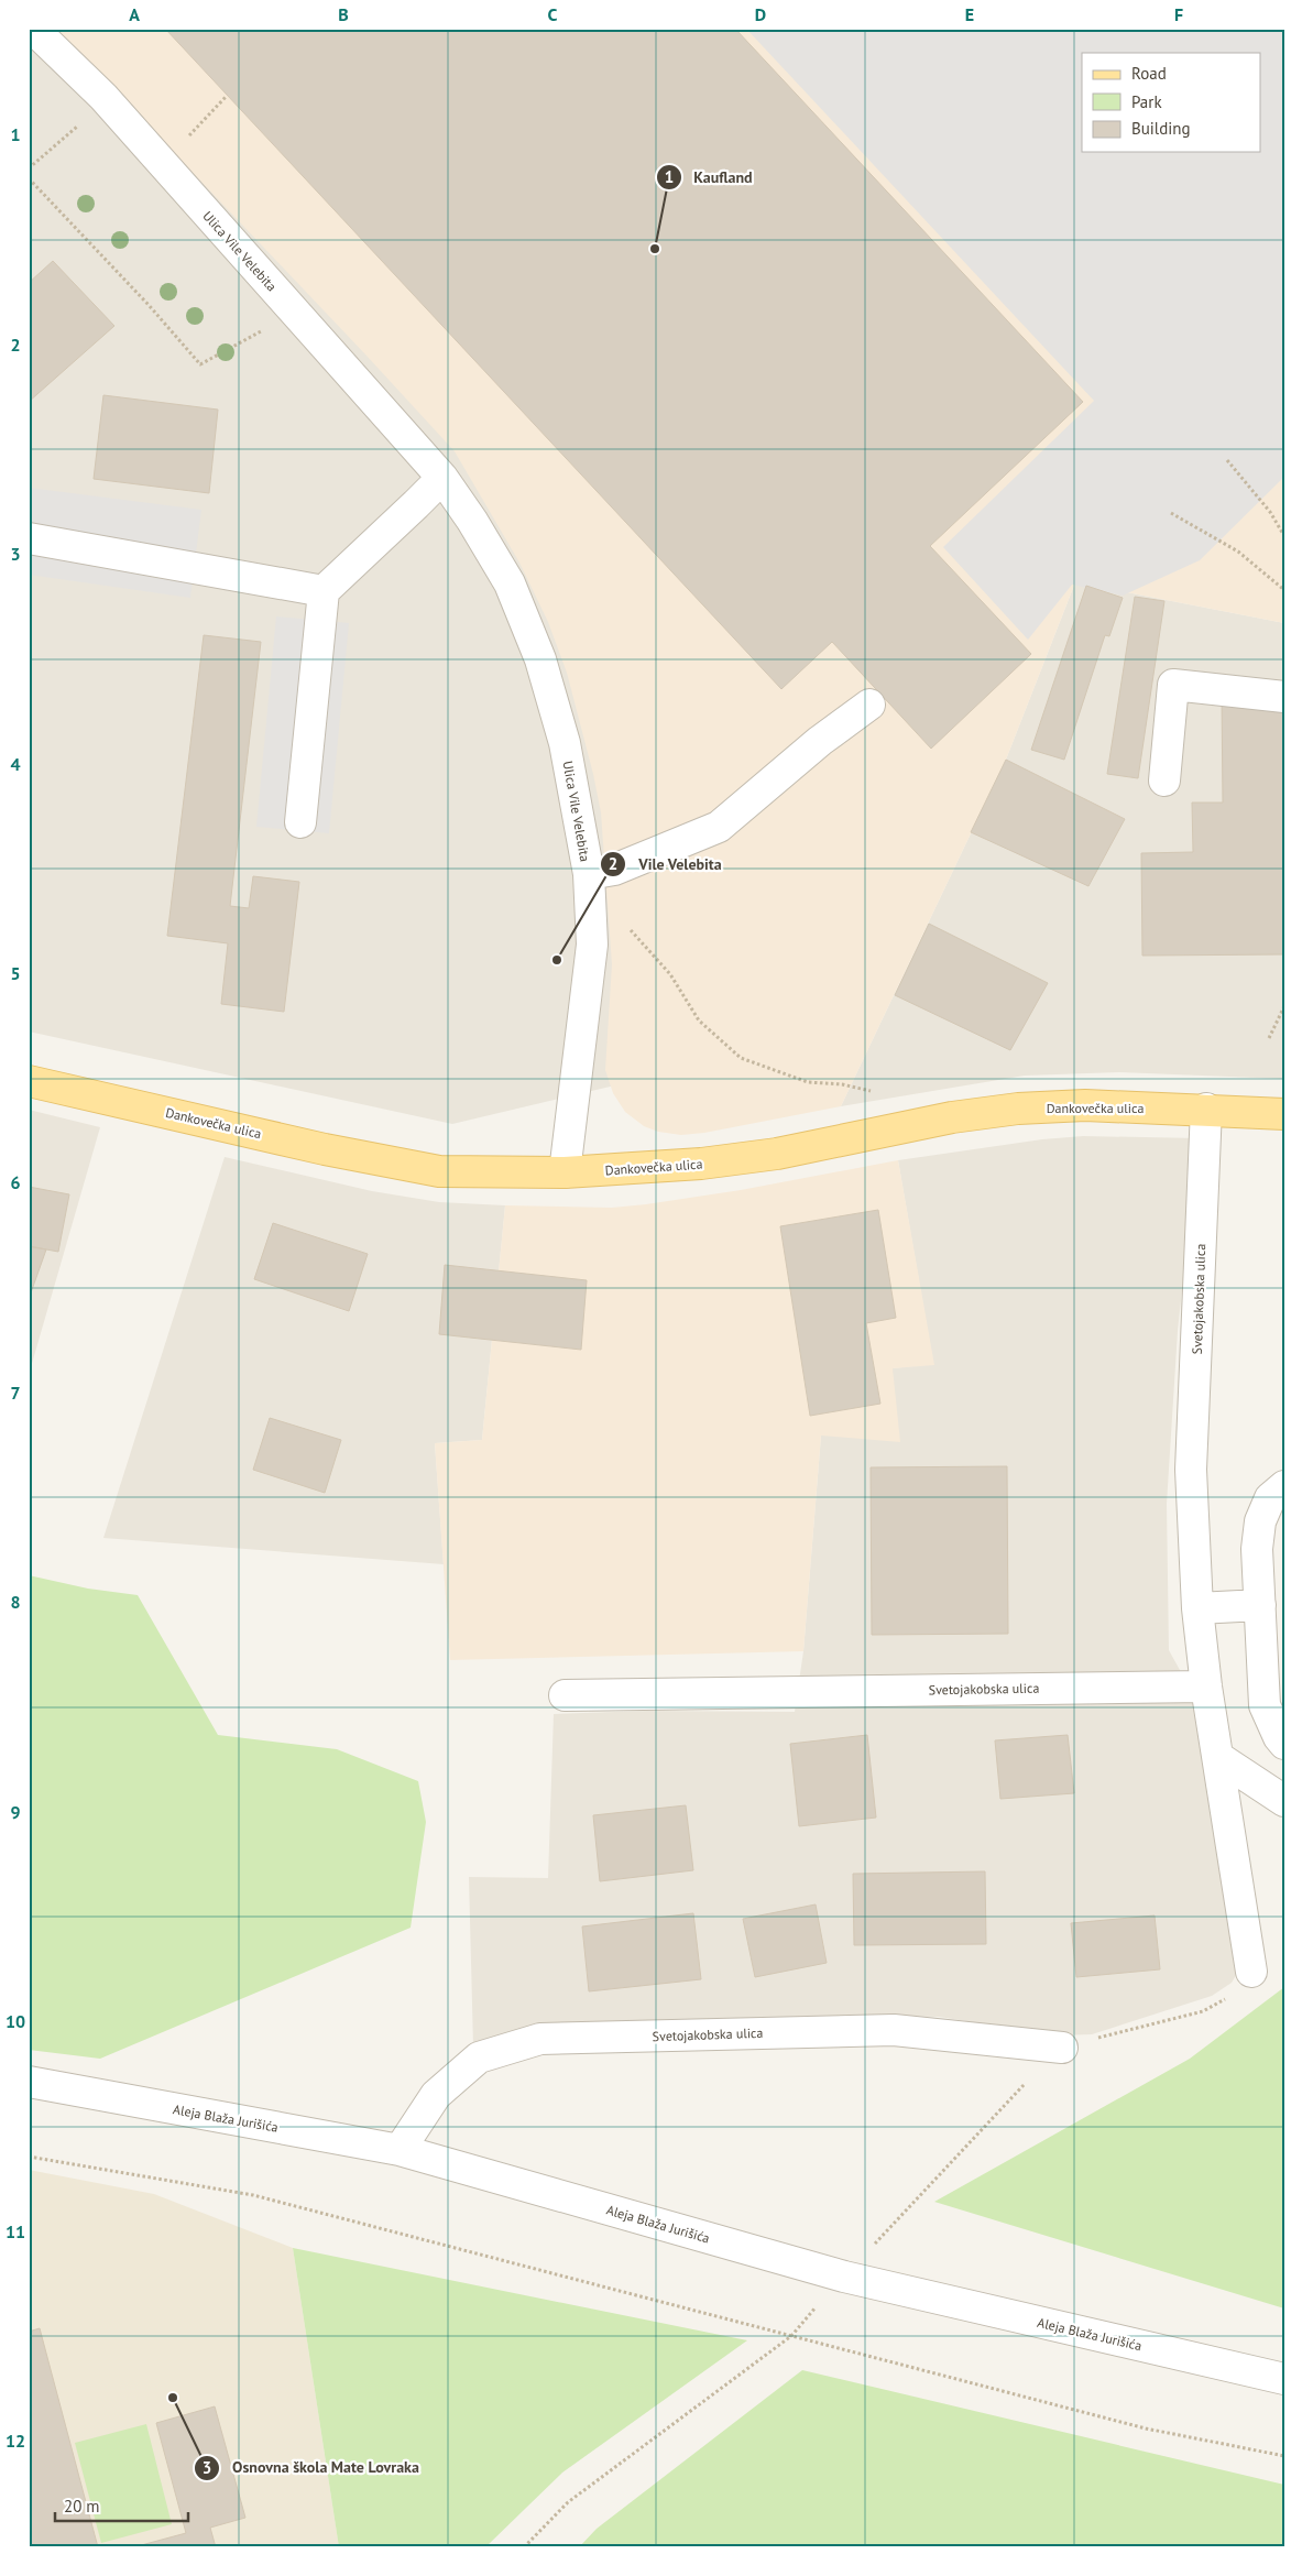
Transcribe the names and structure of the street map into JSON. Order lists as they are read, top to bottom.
{
  "streets": {
    "main road": ["Dankovečka ulica"],
    "street": ["Ulica Vile Velebita", "Svetojakobska ulica", "Aleja Blaža Jurišića"]
  },
  "crossings": [
    ["Ulica Vile Velebita", "Dankovečka ulica"],
    ["Dankovečka ulica", "Svetojakobska ulica"],
    ["Svetojakobska ulica", "Aleja Blaža Jurišića"]
  ],
  "places": ["Kaufland", "Vile Velebita", "Osnovna škola Mate Lovraka"],
  "legend": ["Road", "Park", "Building"],
  "scale_bar": "20 m",
  "grid": {
    "columns": [
      "A",
      "B",
      "C",
      "D",
      "E",
      "F"
    ],
    "rows": [
      "1",
      "2",
      "3",
      "4",
      "5",
      "6",
      "7",
      "8",
      "9",
      "10",
      "11",
      "12"
    ]
  }
}
